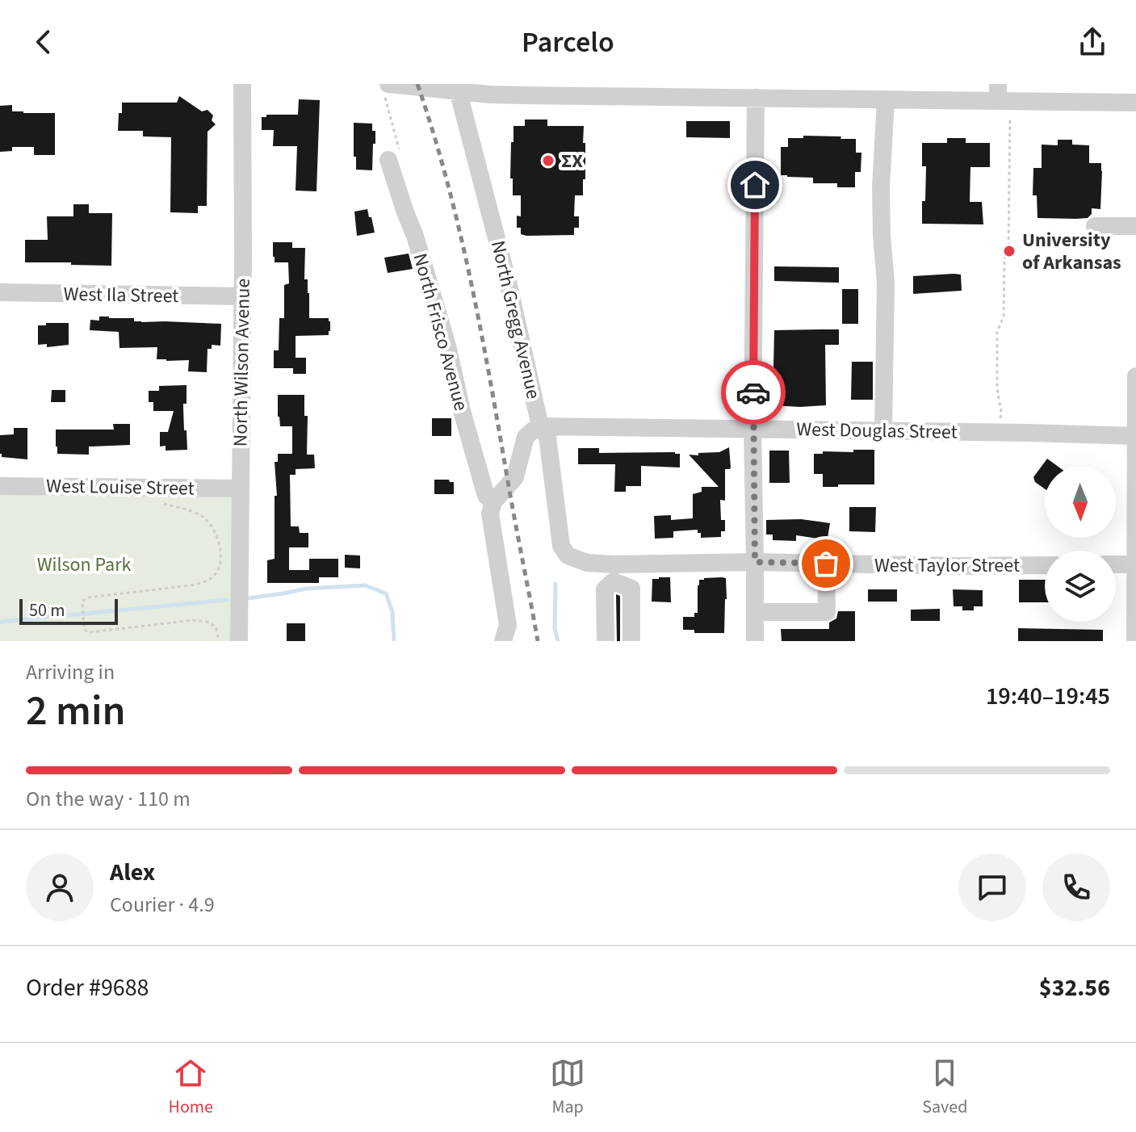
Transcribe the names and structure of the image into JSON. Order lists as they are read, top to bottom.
{
  "streets": {
    "street": [
      "West Ila Street",
      "North Gregg Avenue",
      "North Frisco Avenue",
      "North Wilson Avenue",
      "West Douglas Street",
      "West Louise Street",
      "West Taylor Street"
    ]
  },
  "crossings": [
    ["West Ila Street", "North Wilson Avenue"],
    ["North Gregg Avenue", "West Douglas Street"],
    ["North Gregg Avenue", "West Taylor Street"],
    ["North Wilson Avenue", "West Louise Street"]
  ],
  "parks": ["Wilson Park"],
  "places": ["ΣΧ", "University of Arkansas"],
  "scale_bar": "50 m",
  "north": "bottom",
  "page": {
    "header": "Parcelo",
    "scale": "50 m",
    "heading": ["2 min", "Arriving in", "19:40–19:45"],
    "panel": [
      "Alex",
      "Courier · 4.9",
      "Order #9688",
      "$32.56"
    ],
    "bar": "On the way · 110 m",
    "tabs": ["Home", "Map", "Saved"]
  }
}
